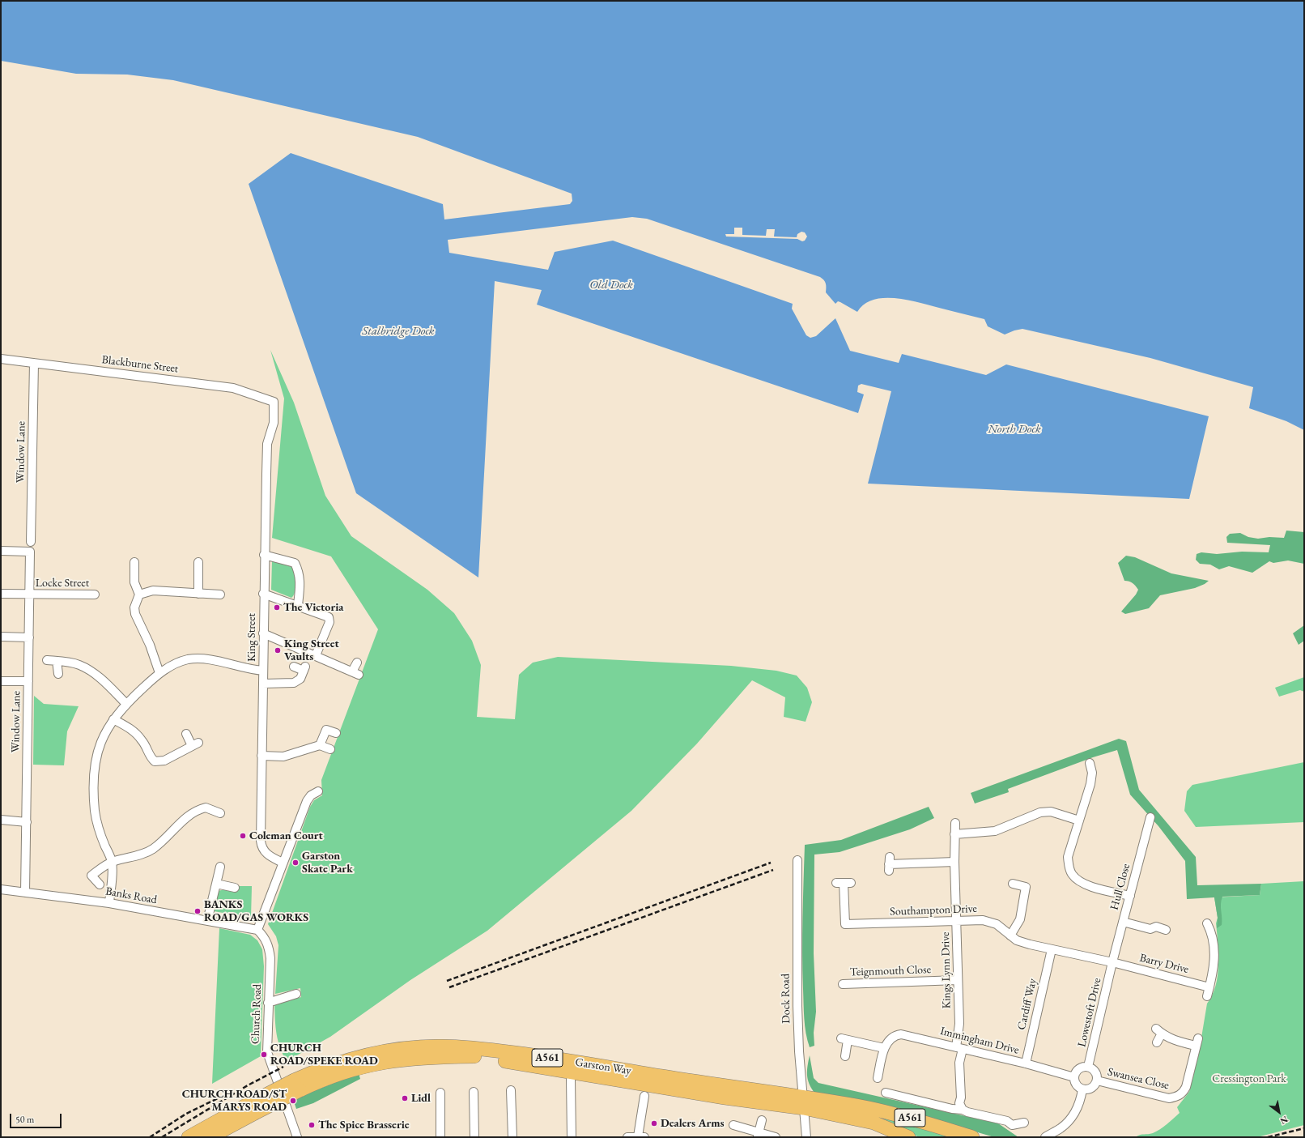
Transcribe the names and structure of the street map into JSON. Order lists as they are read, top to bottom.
{
  "streets": {
    "highway": ["A561", "Garston Way"],
    "street": [
      "Blackburne Street",
      "Window Lane",
      "Locke Street",
      "King Street",
      "Hull Close",
      "Banks Road",
      "Southampton Drive",
      "Barry Drive",
      "Kings Lynn Drive",
      "Teignmouth Close",
      "Dock Road",
      "Cardiff Way",
      "Lowestoft Drive",
      "Church Road",
      "Immingham Drive",
      "Swansea Close"
    ]
  },
  "crossings": [
    ["Blackburne Street", "Window Lane"],
    ["Blackburne Street", "King Street"],
    ["Window Lane", "Locke Street"],
    ["Window Lane", "Banks Road"],
    ["Hull Close", "Southampton Drive"],
    ["Hull Close", "Barry Drive"],
    ["Hull Close", "Lowestoft Drive"],
    ["Banks Road", "Church Road"],
    ["Southampton Drive", "Barry Drive"],
    ["Southampton Drive", "Kings Lynn Drive"],
    ["Southampton Drive", "Cardiff Way"],
    ["Southampton Drive", "Lowestoft Drive"],
    ["Barry Drive", "Lowestoft Drive"],
    ["Kings Lynn Drive", "Teignmouth Close"],
    ["Kings Lynn Drive", "Immingham Drive"],
    ["Dock Road", "Garston Way"],
    ["Cardiff Way", "Immingham Drive"],
    ["Lowestoft Drive", "Immingham Drive"],
    ["Lowestoft Drive", "Swansea Close"],
    ["Immingham Drive", "Swansea Close"]
  ],
  "water": ["Old Dock", "Stalbridge Dock", "North Dock"],
  "parks": ["Cressington Park"],
  "places": [
    "The Victoria",
    "King Street Vaults",
    "Coleman Court",
    "Garston Skate Park",
    "BANKS ROAD/GAS WORKS",
    "CHURCH ROAD/SPEKE ROAD",
    "Lidl",
    "CHURCH ROAD/ST MARYS ROAD",
    "Dealers Arms",
    "The Spice Brasserie"
  ],
  "scale_bar": "50 m",
  "north": "bottom right"
}
